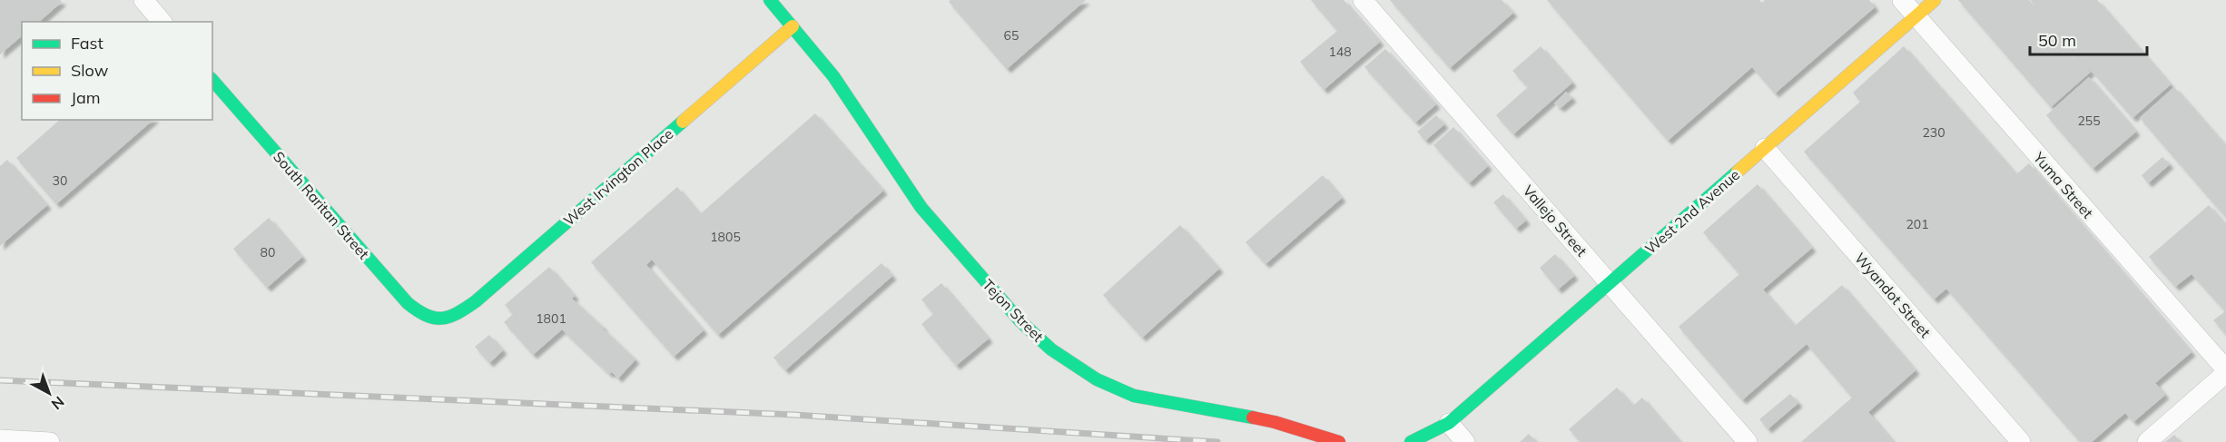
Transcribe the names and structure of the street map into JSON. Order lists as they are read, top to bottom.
{
  "streets": {
    "street": [
      "West Irvington Place",
      "Yuma Street",
      "South Raritan Street",
      "West 2nd Avenue",
      "Vallejo Street",
      "Wyandot Street",
      "Tejon Street"
    ]
  },
  "crossings": [
    ["West Irvington Place", "South Raritan Street"],
    ["West Irvington Place", "Tejon Street"],
    ["Yuma Street", "West 2nd Avenue"],
    ["West 2nd Avenue", "Vallejo Street"],
    ["West 2nd Avenue", "Wyandot Street"]
  ],
  "house_numbers": [
    "65",
    "148",
    "255",
    "230",
    "30",
    "201",
    "1805",
    "80",
    "1801"
  ],
  "legend": ["Fast", "Slow", "Jam"],
  "scale_bar": "50 m",
  "north": "bottom right"
}
